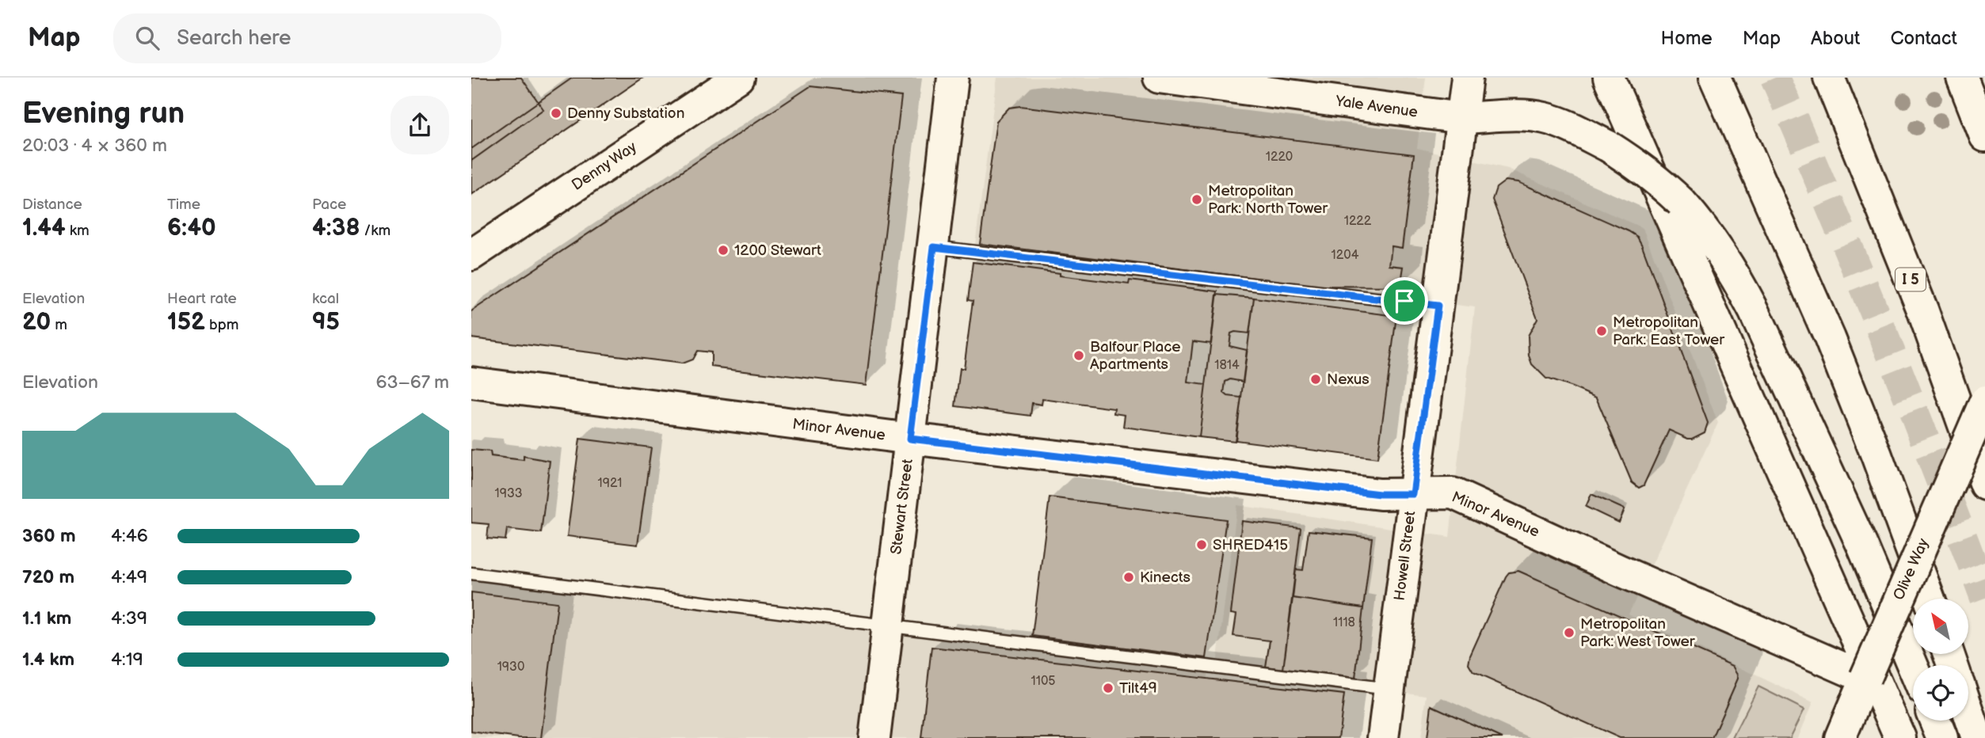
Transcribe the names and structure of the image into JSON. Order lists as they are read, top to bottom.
{
  "streets": {
    "main road": [
      "Yale Avenue",
      "Denny Way",
      "I 5",
      "Minor Avenue",
      "Stewart Street",
      "Howell Street",
      "Olive Way"
    ]
  },
  "crossings": [
    ["Yale Avenue", "Howell Street"],
    ["Minor Avenue", "Stewart Street"],
    ["Minor Avenue", "Howell Street"],
    ["Minor Avenue", "Olive Way"]
  ],
  "places": [
    "Denny Substation",
    "Metropolitan Park: North Tower",
    "1200 Stewart",
    "Metropolitan Park: East Tower",
    "Balfour Place Apartments",
    "Nexus",
    "SHRED415",
    "Kinects",
    "Metropolitan Park: West Tower",
    "Tilt49"
  ],
  "house_numbers": [
    "1220",
    "1222",
    "1204",
    "1814",
    "1921",
    "1933",
    "1118",
    "1930",
    "1105"
  ],
  "north": "top left",
  "page": {
    "header": "Map",
    "search": "Search here",
    "nav": [
      "Home",
      "Map",
      "About",
      "Contact"
    ],
    "heading": ["Evening run", "20:03 · 4 × 360 m"],
    "stats": [
      ["Distance", "1.44 km"],
      ["Time", "6:40"],
      ["Pace", "4:38 /km"],
      ["Elevation", "20 m"],
      ["Heart rate", "152 bpm"],
      ["kcal", "95"]
    ],
    "chart": ["Elevation", "63–67 m"],
    "list": [
      {
        "name": "360 m",
        "note": "4:46"
      },
      {
        "name": "720 m",
        "note": "4:49"
      },
      {
        "name": "1.1 km",
        "note": "4:39"
      },
      {
        "name": "1.4 km",
        "note": "4:19"
      }
    ]
  }
}
